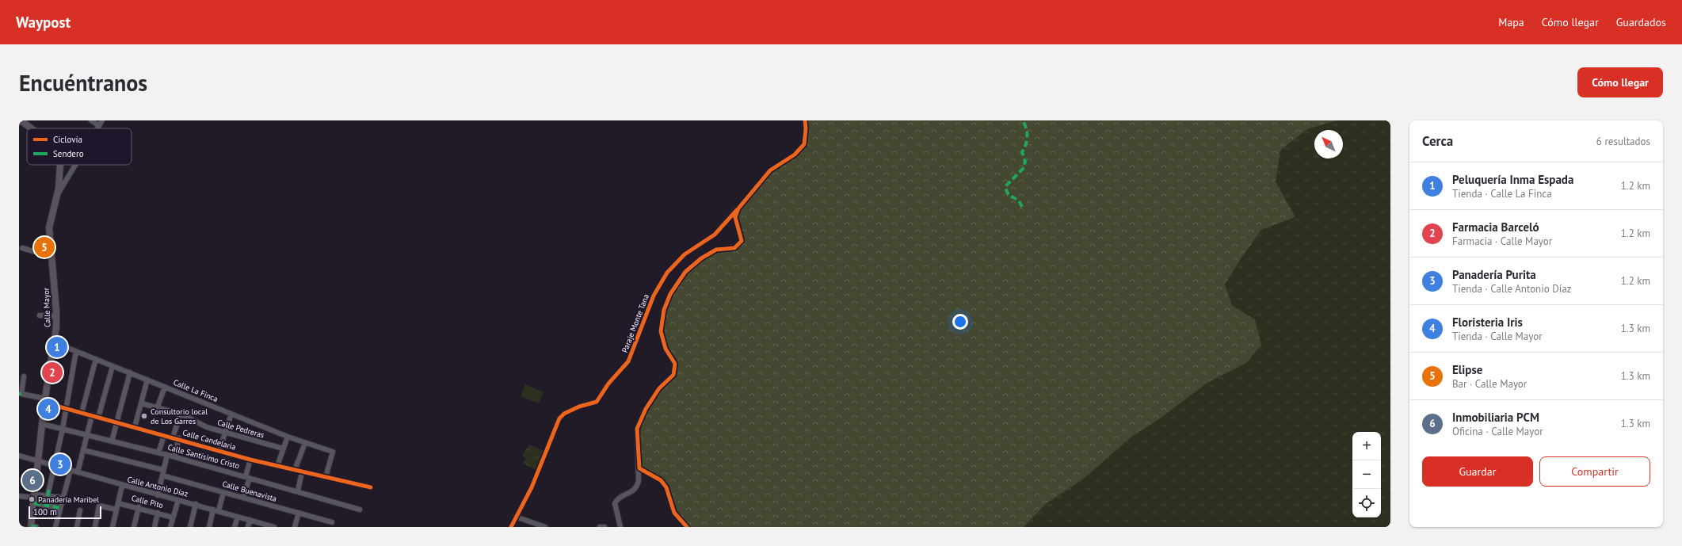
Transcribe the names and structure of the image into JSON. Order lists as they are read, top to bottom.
{
  "streets": {
    "main road": ["Calle Mayor"],
    "street": [
      "Paraje Monte Tana",
      "Calle La Finca",
      "Calle Pedreras",
      "Calle Candelaria",
      "Calle Santísimo Cristo",
      "Calle Antonio Díaz",
      "Calle Buenavista",
      "Calle Pito"
    ]
  },
  "crossings": [
    ["Calle Mayor", "Calle La Finca"],
    ["Calle Mayor", "Calle Candelaria"],
    ["Calle Mayor", "Calle Santísimo Cristo"],
    ["Calle Mayor", "Calle Antonio Díaz"],
    ["Calle La Finca", "Calle Candelaria"]
  ],
  "places": ["Consultorio local de Los Garres", "Panadería Maribel"],
  "legend": ["Ciclovía", "Sendero"],
  "scale_bar": "100 m",
  "north": "top left",
  "page": {
    "header": "Waypost",
    "nav": ["Mapa", "Cómo llegar", "Guardados"],
    "buttons": [
      "Cómo llegar",
      ["Guardar", "Compartir"]
    ],
    "title": "Encuéntranos",
    "heading": ["Cerca", "6 resultados"],
    "list": [
      {
        "mark": "1",
        "name": "Peluquería Inma Espada",
        "note": "Tienda · Calle La Finca",
        "value": "1.2 km"
      },
      {
        "mark": "2",
        "name": "Farmacia Barceló",
        "note": "Farmacia · Calle Mayor",
        "value": "1.2 km"
      },
      {
        "mark": "3",
        "name": "Panadería Purita",
        "note": "Tienda · Calle Antonio Díaz",
        "value": "1.2 km"
      },
      {
        "mark": "4",
        "name": "Floristeria Iris",
        "note": "Tienda · Calle Mayor",
        "value": "1.3 km"
      },
      {
        "mark": "5",
        "name": "Elipse",
        "note": "Bar · Calle Mayor",
        "value": "1.3 km"
      },
      {
        "mark": "6",
        "name": "Inmobiliaria PCM",
        "note": "Oficina · Calle Mayor",
        "value": "1.3 km"
      }
    ],
    "pins": [
      "5",
      "1",
      "2",
      "4",
      "3",
      "6"
    ],
    "map_buttons": ["+", "−"],
    "scale": "100 m"
  }
}
